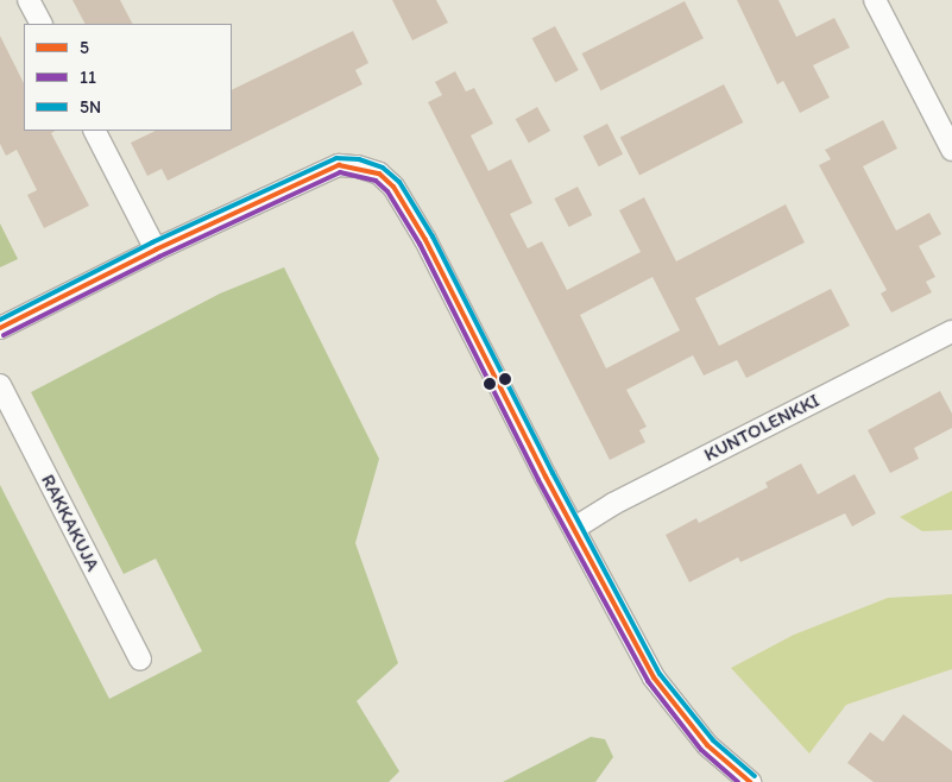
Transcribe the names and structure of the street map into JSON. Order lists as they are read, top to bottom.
{
  "streets": {
    "street": ["KUNTOLENKKI", "RAKKAKUJA"]
  },
  "lines": ["transit line 5N", "transit line 5", "transit line 11"],
  "legend": ["5", "11", "5N"]
}
